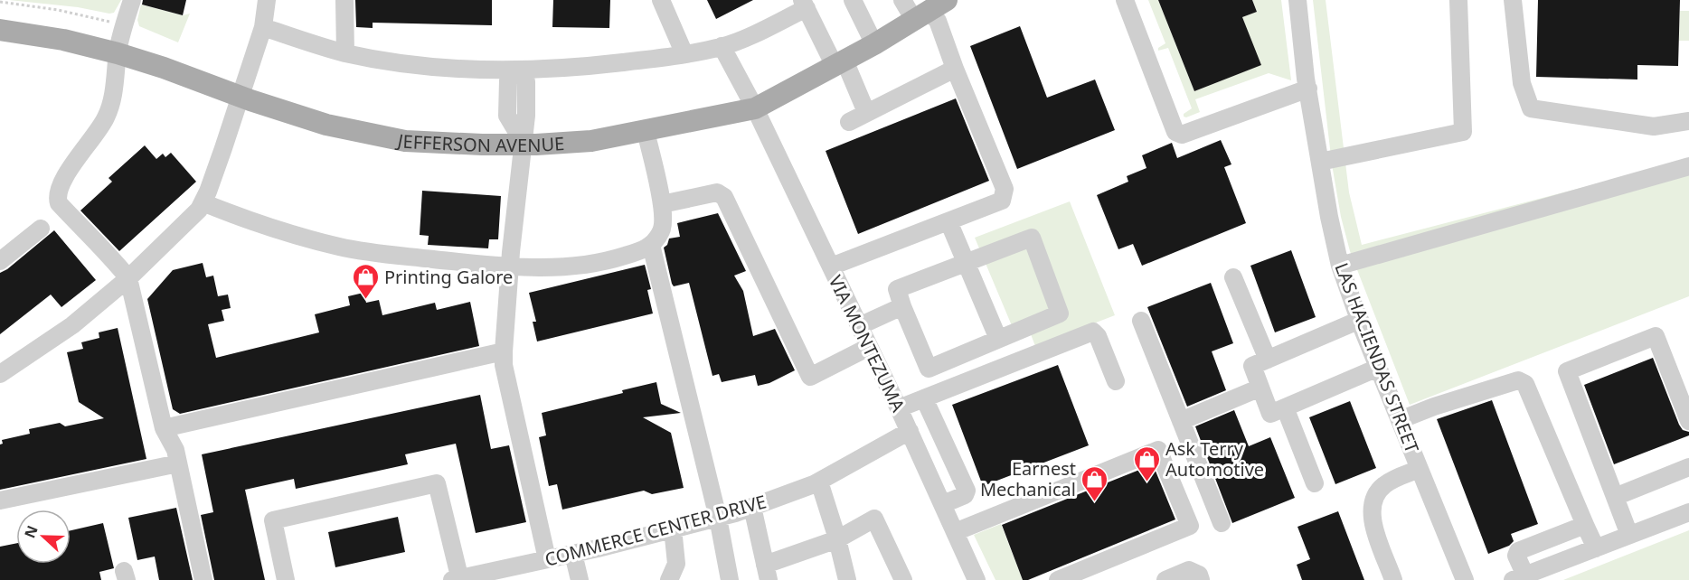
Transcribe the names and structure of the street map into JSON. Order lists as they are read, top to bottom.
{
  "streets": {
    "main road": ["JEFFERSON AVENUE"],
    "street": ["VIA MONTEZUMA", "LAS HACIENDAS STREET", "COMMERCE CENTER DRIVE"]
  },
  "crossings": [
    ["JEFFERSON AVENUE", "VIA MONTEZUMA"],
    ["VIA MONTEZUMA", "COMMERCE CENTER DRIVE"]
  ],
  "places": {
    "shop": ["Printing Galore", "Ask Terry Automotive", "Earnest Mechanical"]
  },
  "north": "left"
}
